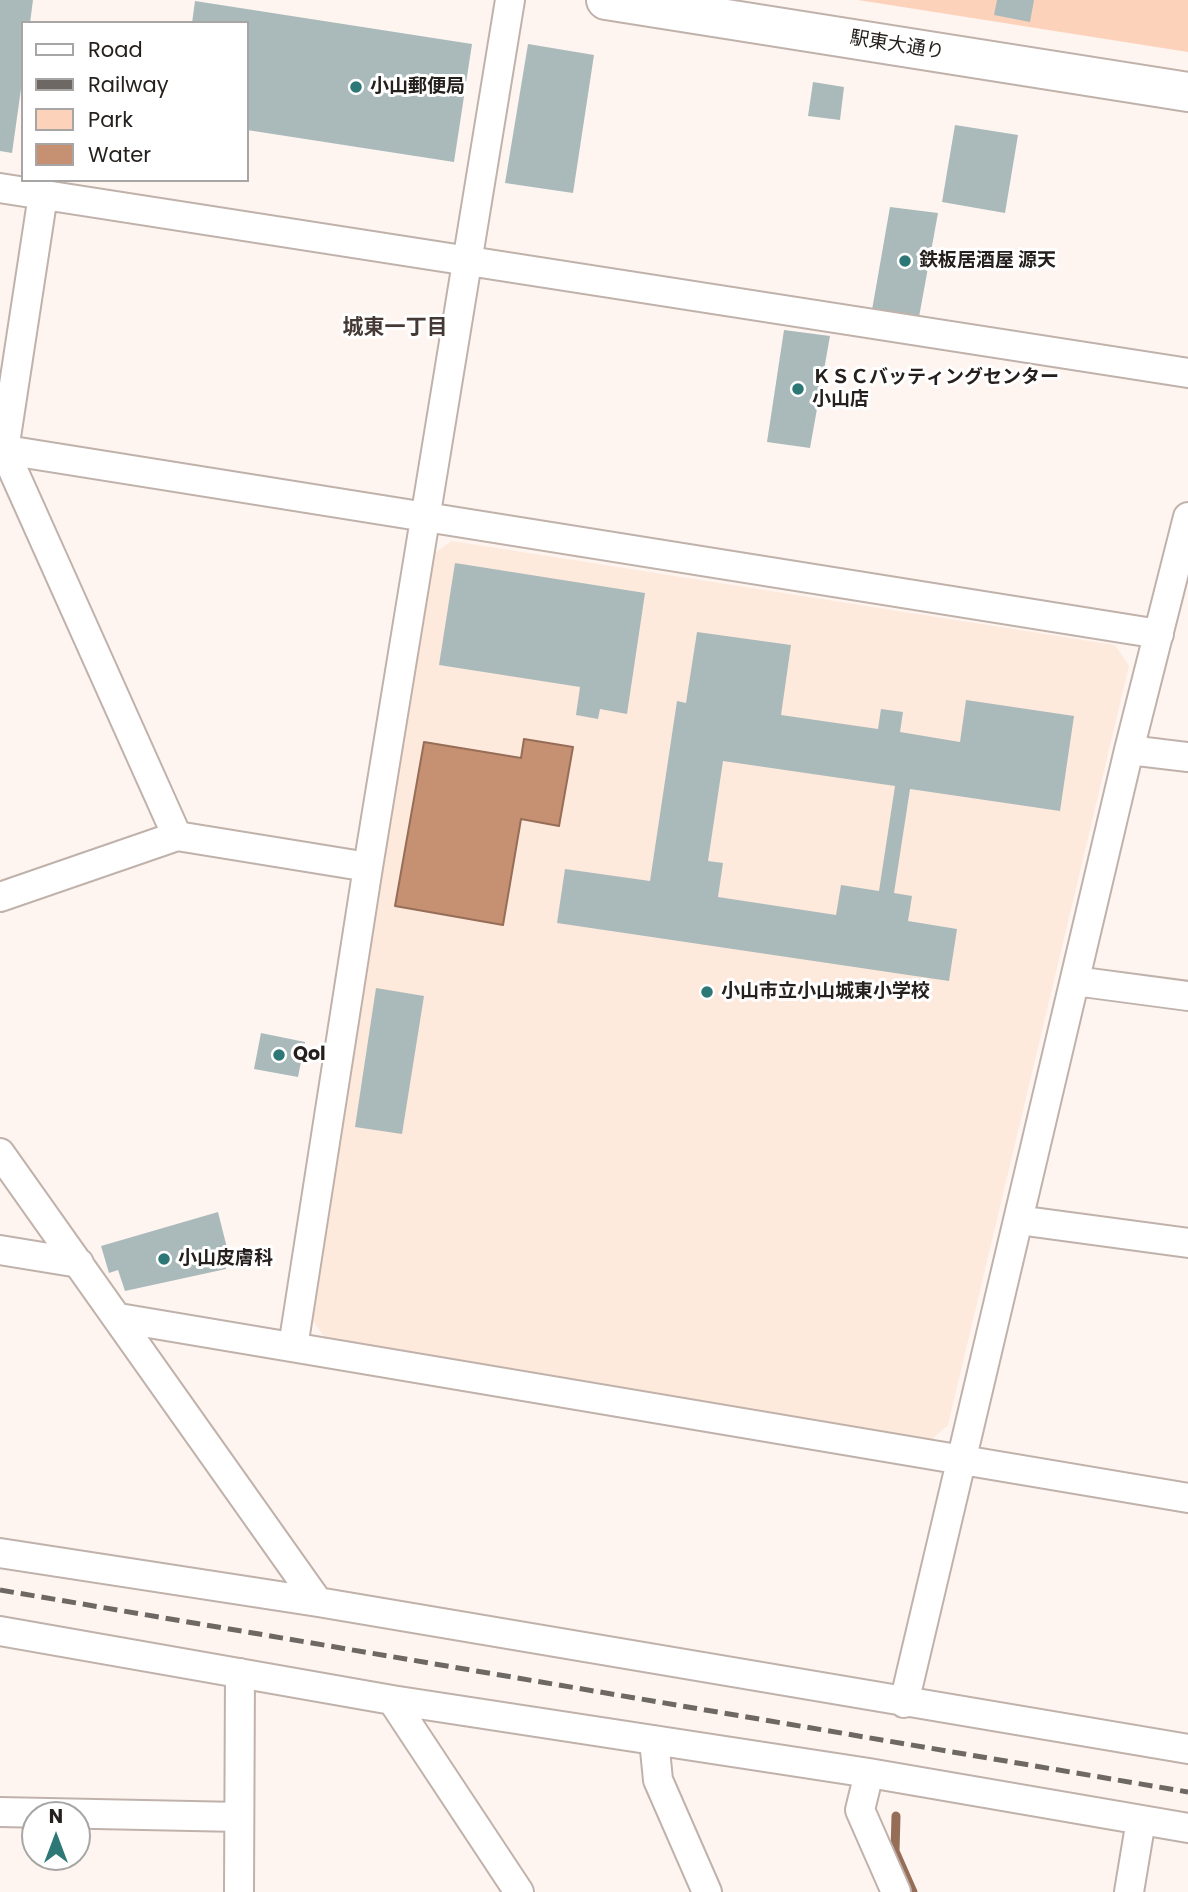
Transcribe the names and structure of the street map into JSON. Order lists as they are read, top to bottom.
{
  "streets": {
    "street": ["駅東大通り"]
  },
  "districts": ["城東一丁目"],
  "places": [
    "小山郵便局",
    "鉄板居酒屋 源天",
    "ＫＳＣバッティングセンター 小山店",
    "小山市立小山城東小学校",
    "Qol",
    "小山皮膚科"
  ],
  "legend": [
    "Road",
    "Railway",
    "Park",
    "Water"
  ],
  "north": "top"
}
